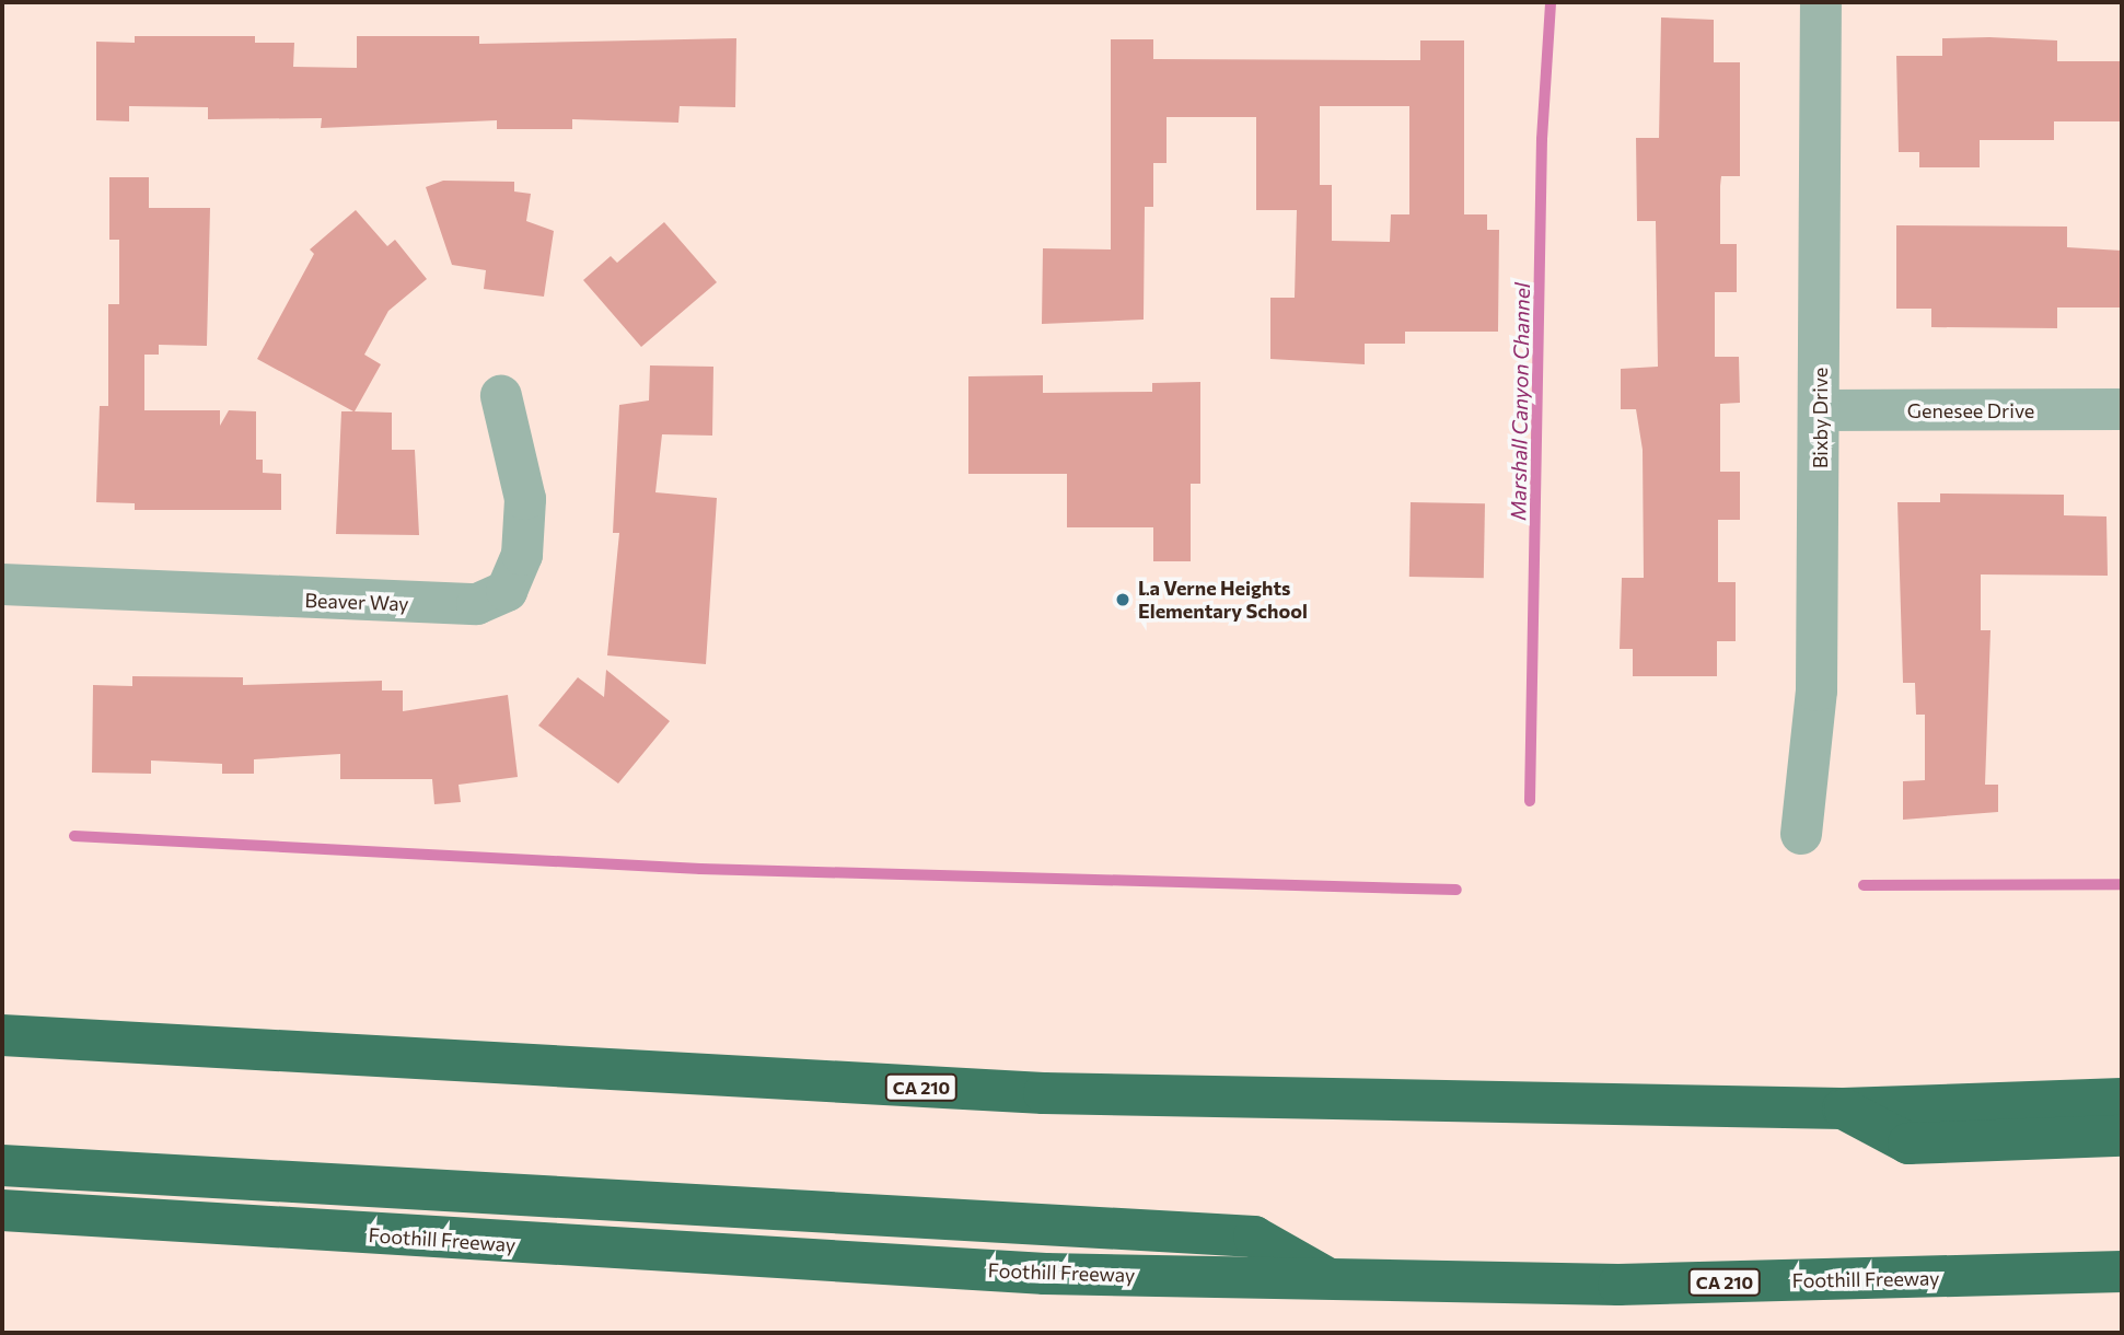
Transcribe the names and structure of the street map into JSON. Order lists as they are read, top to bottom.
{
  "streets": {
    "highway": ["CA 210", "Foothill Freeway"],
    "street": ["Genesee Drive", "Bixby Drive", "Beaver Way"]
  },
  "crossings": [
    ["Genesee Drive", "Bixby Drive"]
  ],
  "water": ["Marshall Canyon Channel"],
  "places": ["La Verne Heights Elementary School"]
}
